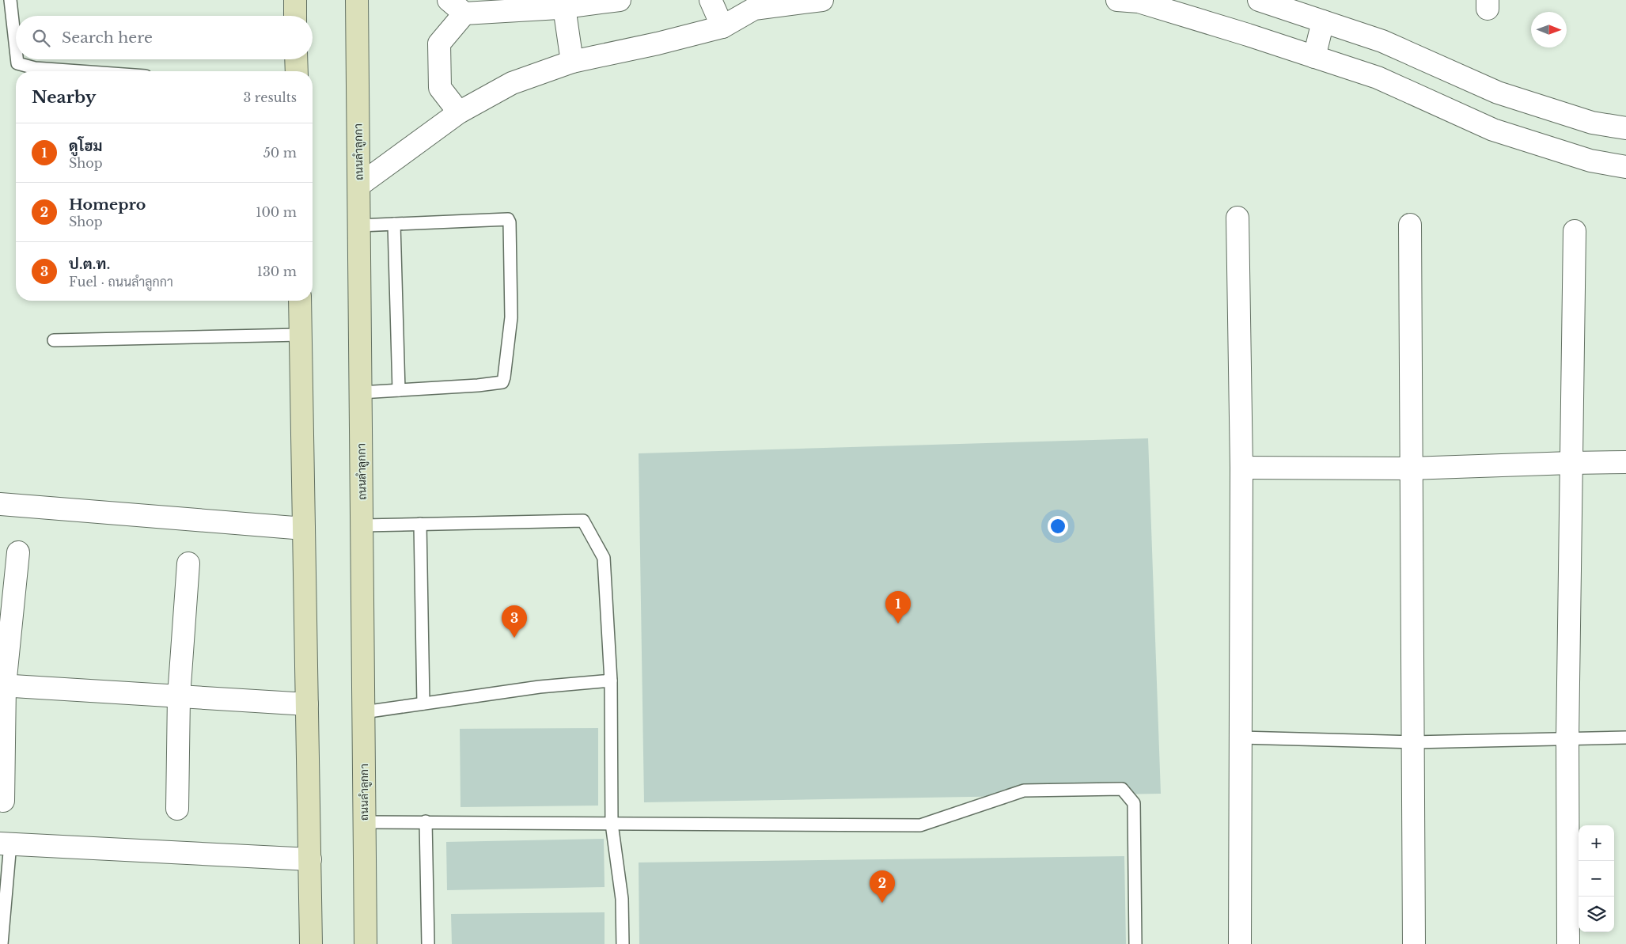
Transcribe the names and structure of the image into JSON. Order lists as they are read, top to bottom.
{
  "streets": {
    "main road": ["ถนนลำลูกกา"]
  },
  "north": "right",
  "page": {
    "search": "Search here",
    "heading": ["Nearby", "3 results"],
    "list": [
      {
        "mark": "1",
        "name": "ดูโฮม",
        "note": "Shop",
        "value": "50 m"
      },
      {
        "mark": "2",
        "name": "Homepro",
        "note": "Shop",
        "value": "100 m"
      },
      {
        "mark": "3",
        "name": "ป.ต.ท.",
        "note": "Fuel · ถนนลำลูกกา",
        "value": "130 m"
      }
    ],
    "pins": ["1", "3", "2"],
    "map_buttons": ["+", "−"]
  }
}
